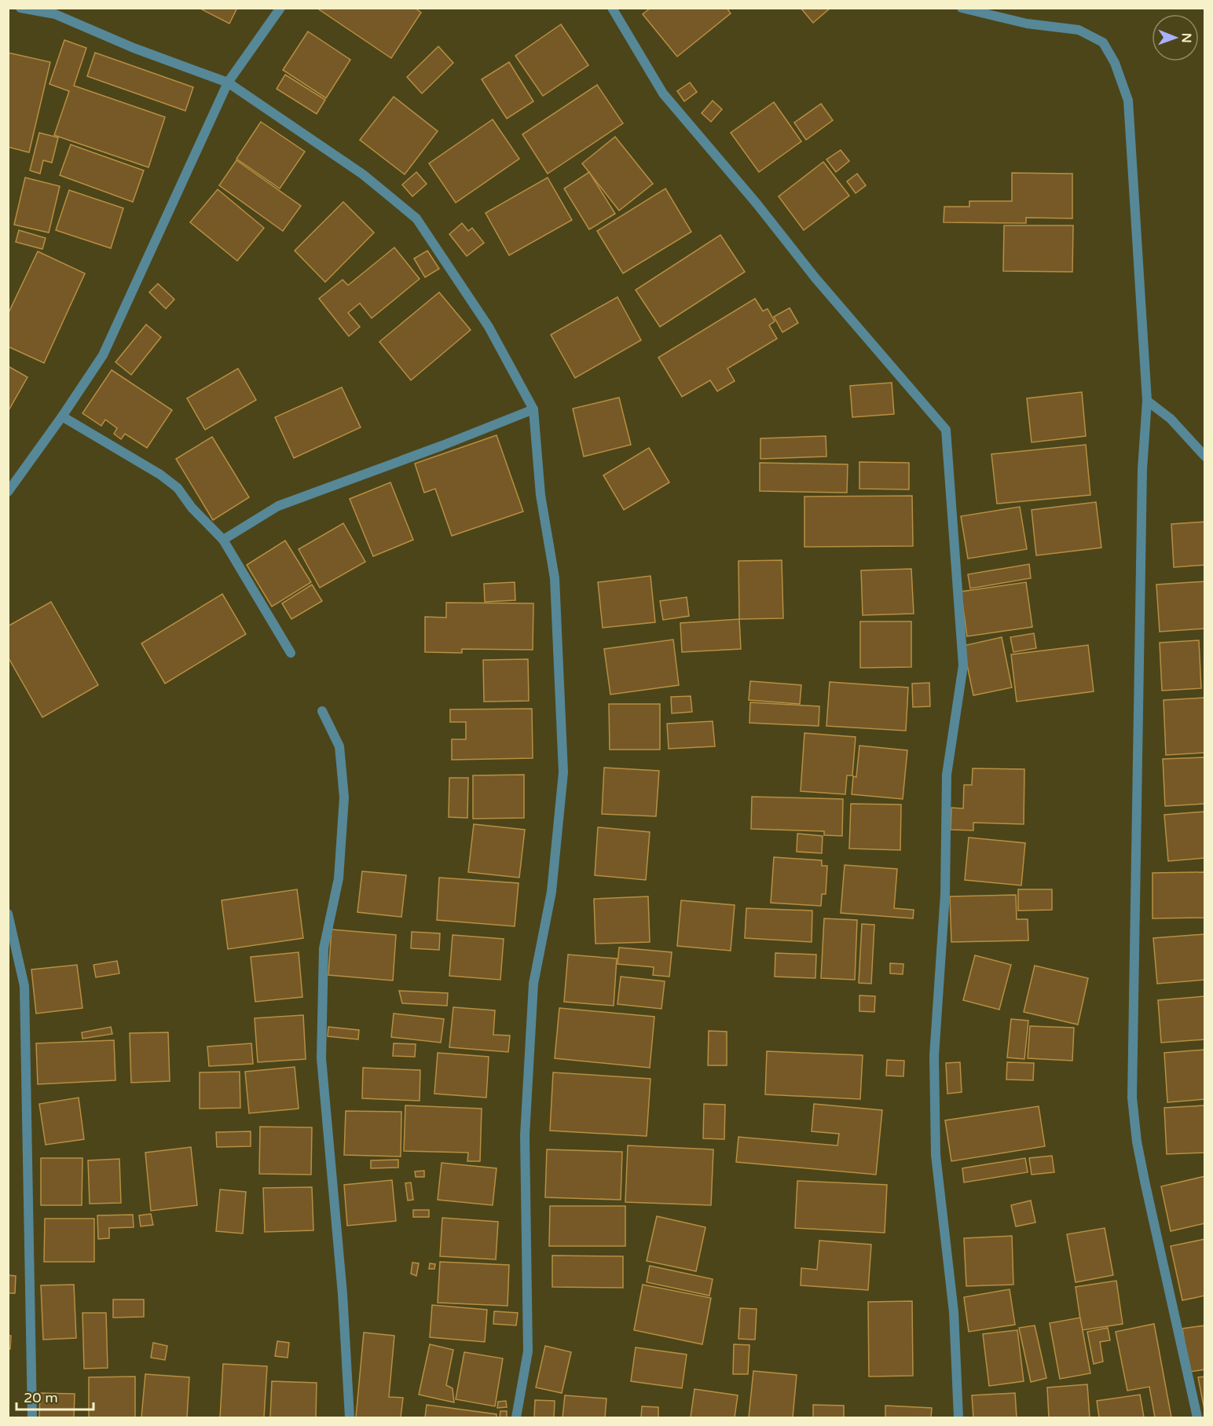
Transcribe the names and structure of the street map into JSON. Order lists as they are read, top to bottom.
{
  "scale_bar": "20 m",
  "north": "right"
}
